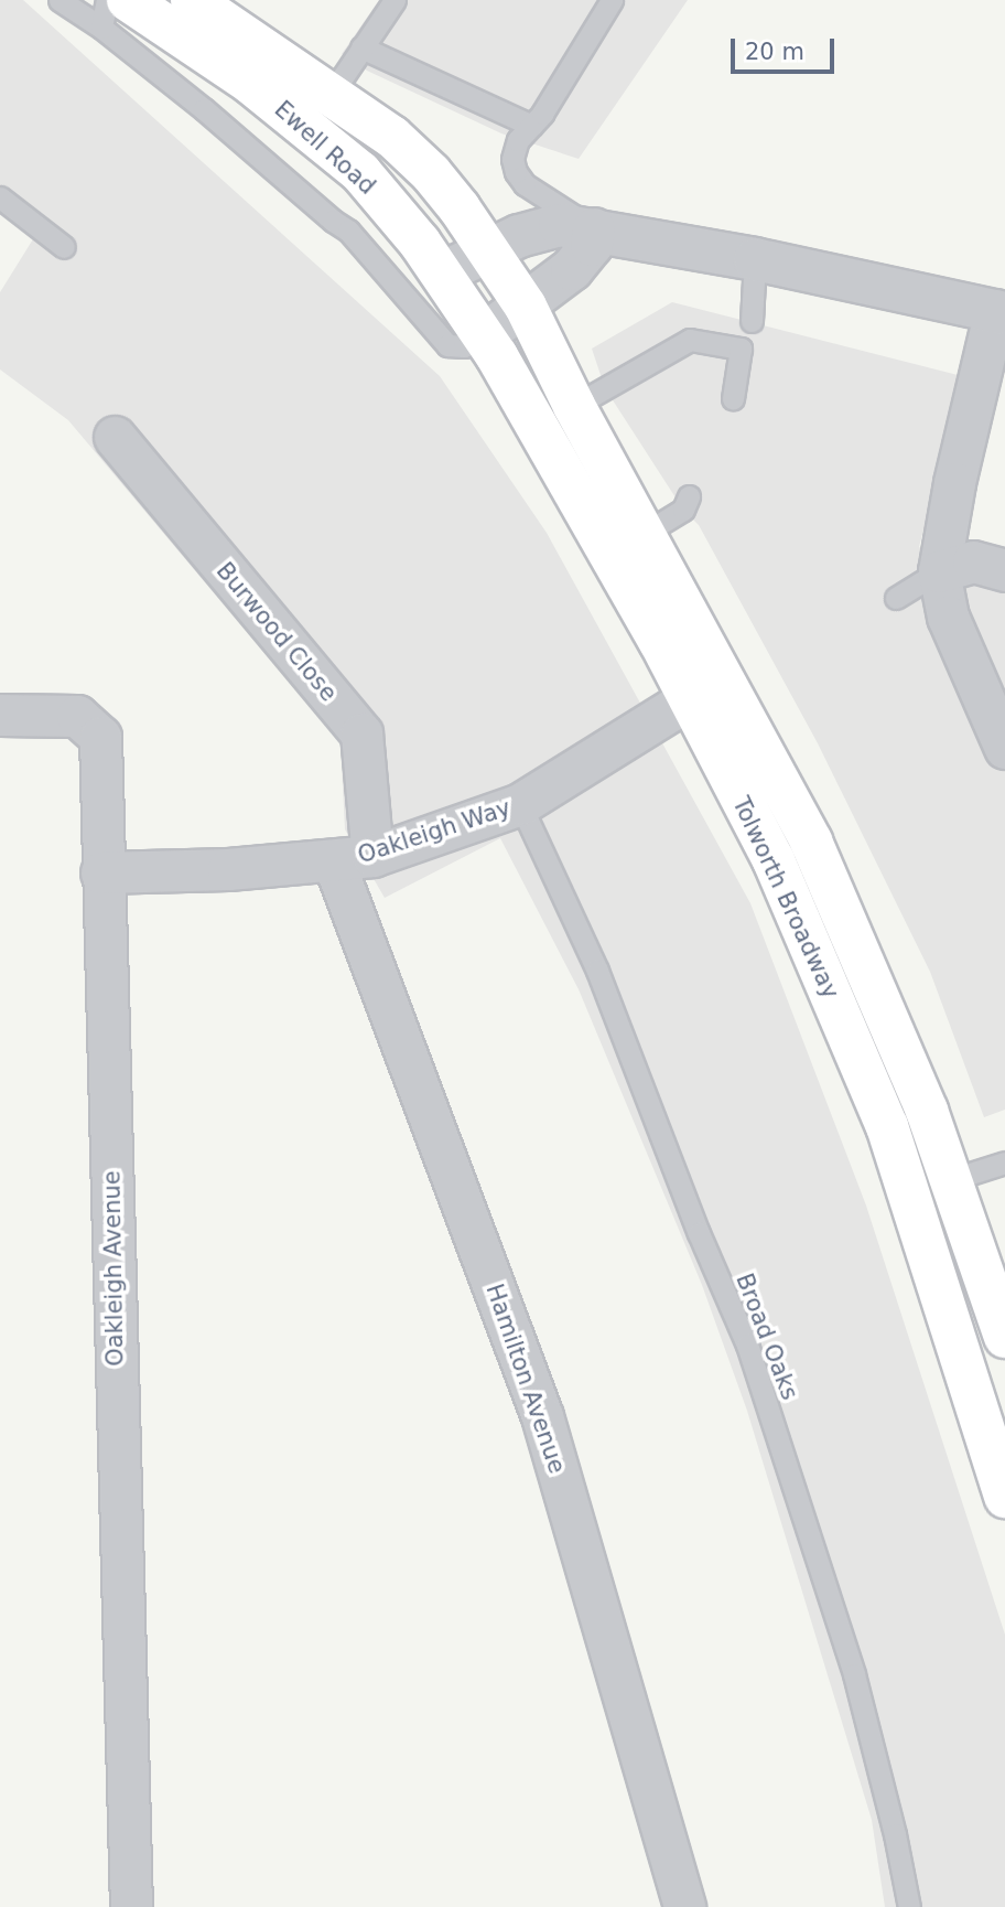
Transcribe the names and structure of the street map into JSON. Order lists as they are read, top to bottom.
{
  "streets": {
    "main road": ["Ewell Road", "Tolworth Broadway"],
    "street": [
      "Burwood Close",
      "Oakleigh Way",
      "Oakleigh Avenue",
      "Hamilton Avenue"
    ],
    "lane": ["Broad Oaks"]
  },
  "crossings": [
    ["Ewell Road", "Tolworth Broadway"],
    ["Burwood Close", "Oakleigh Way"],
    ["Burwood Close", "Hamilton Avenue"],
    ["Oakleigh Way", "Tolworth Broadway"],
    ["Oakleigh Way", "Oakleigh Avenue"],
    ["Oakleigh Way", "Broad Oaks"],
    ["Oakleigh Way", "Hamilton Avenue"]
  ],
  "scale_bar": "20 m"
}
